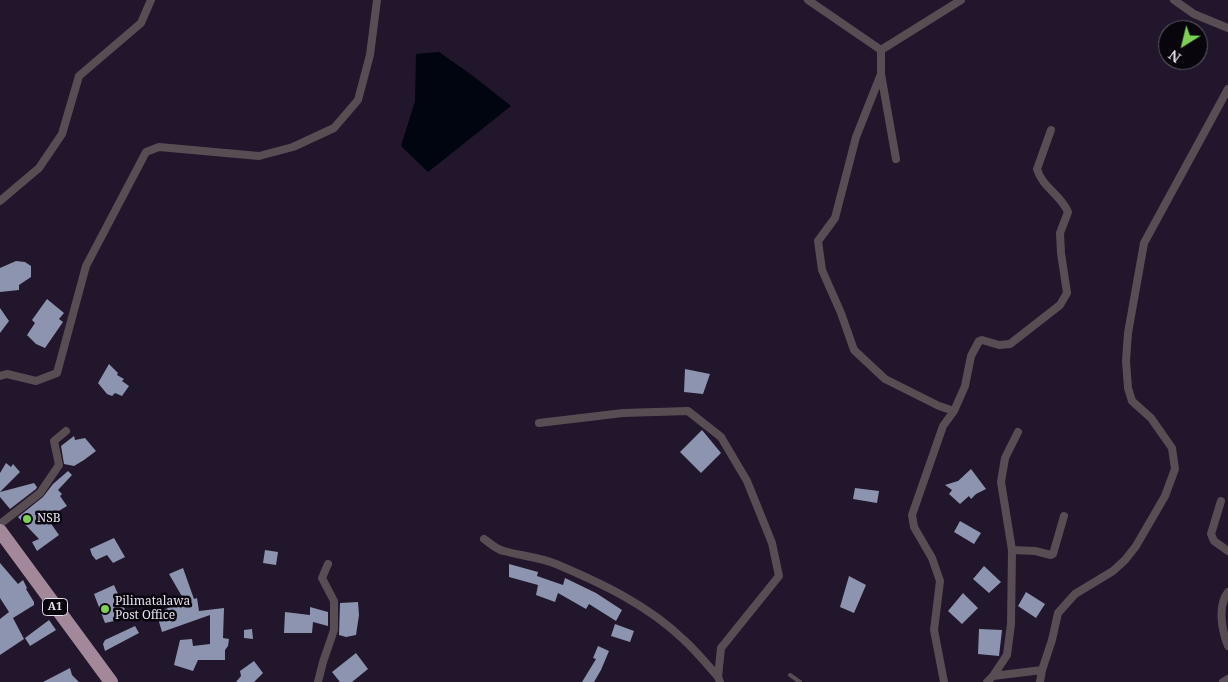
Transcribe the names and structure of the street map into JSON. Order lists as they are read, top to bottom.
{
  "streets": {
    "highway": ["A1"]
  },
  "places": ["NSB", "Pilimatalawa Post Office"],
  "north": "bottom left"
}
